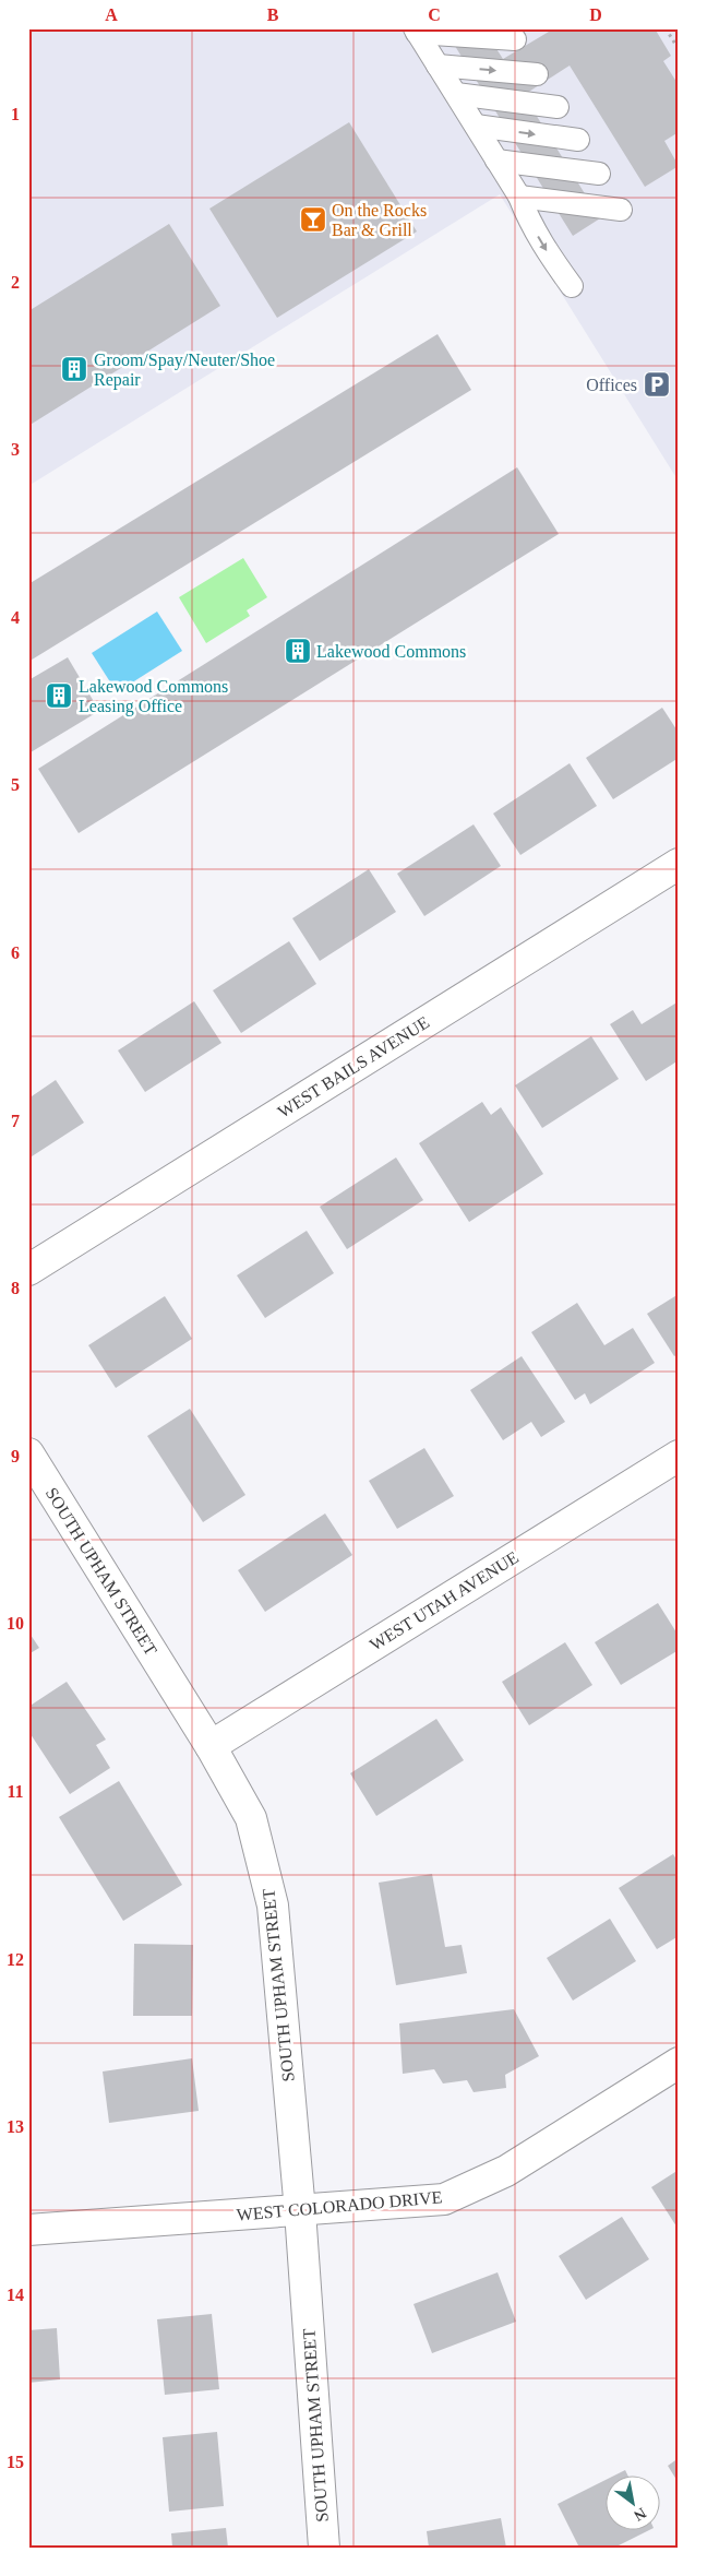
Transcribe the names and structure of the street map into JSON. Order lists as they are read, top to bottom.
{
  "streets": {
    "street": [
      "WEST BAILS AVENUE",
      "SOUTH UPHAM STREET",
      "WEST UTAH AVENUE",
      "WEST COLORADO DRIVE"
    ]
  },
  "crossings": [
    ["SOUTH UPHAM STREET", "WEST UTAH AVENUE"],
    ["SOUTH UPHAM STREET", "WEST COLORADO DRIVE"]
  ],
  "places": {
    "bar": ["On the Rocks Bar & Grill"],
    "building": ["Groom/Spay/Neuter/Shoe Repair", "Lakewood Commons", "Lakewood Commons Leasing Office"],
    "parking": ["Offices"]
  },
  "north": "bottom right",
  "grid": {
    "columns": [
      "A",
      "B",
      "C",
      "D"
    ],
    "rows": [
      "1",
      "2",
      "3",
      "4",
      "5",
      "6",
      "7",
      "8",
      "9",
      "10",
      "11",
      "12",
      "13",
      "14",
      "15"
    ]
  }
}
